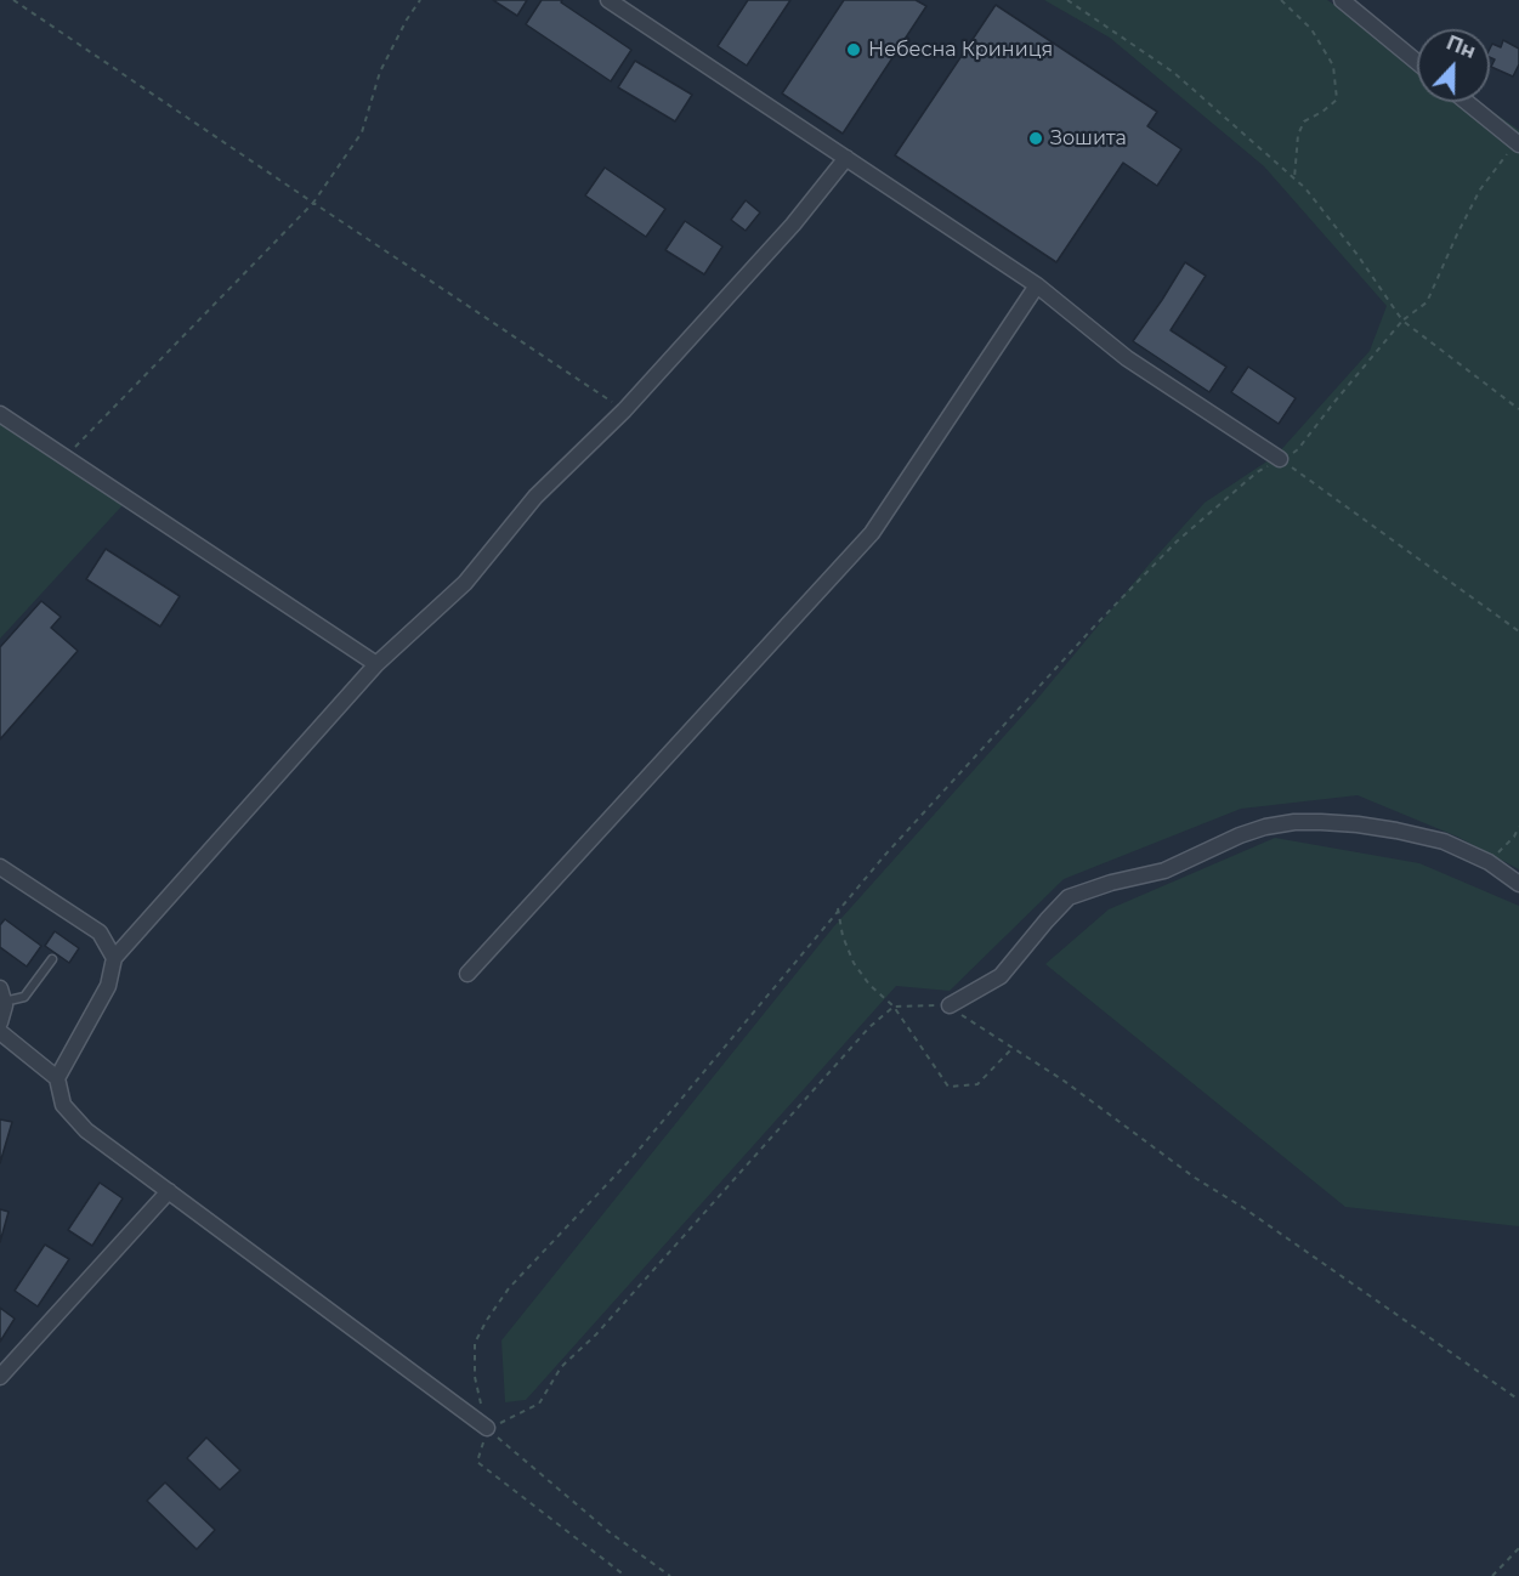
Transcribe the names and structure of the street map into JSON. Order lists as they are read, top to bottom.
{
  "places": ["Небесна Криниця", "Зошита"],
  "north": "top"
}
